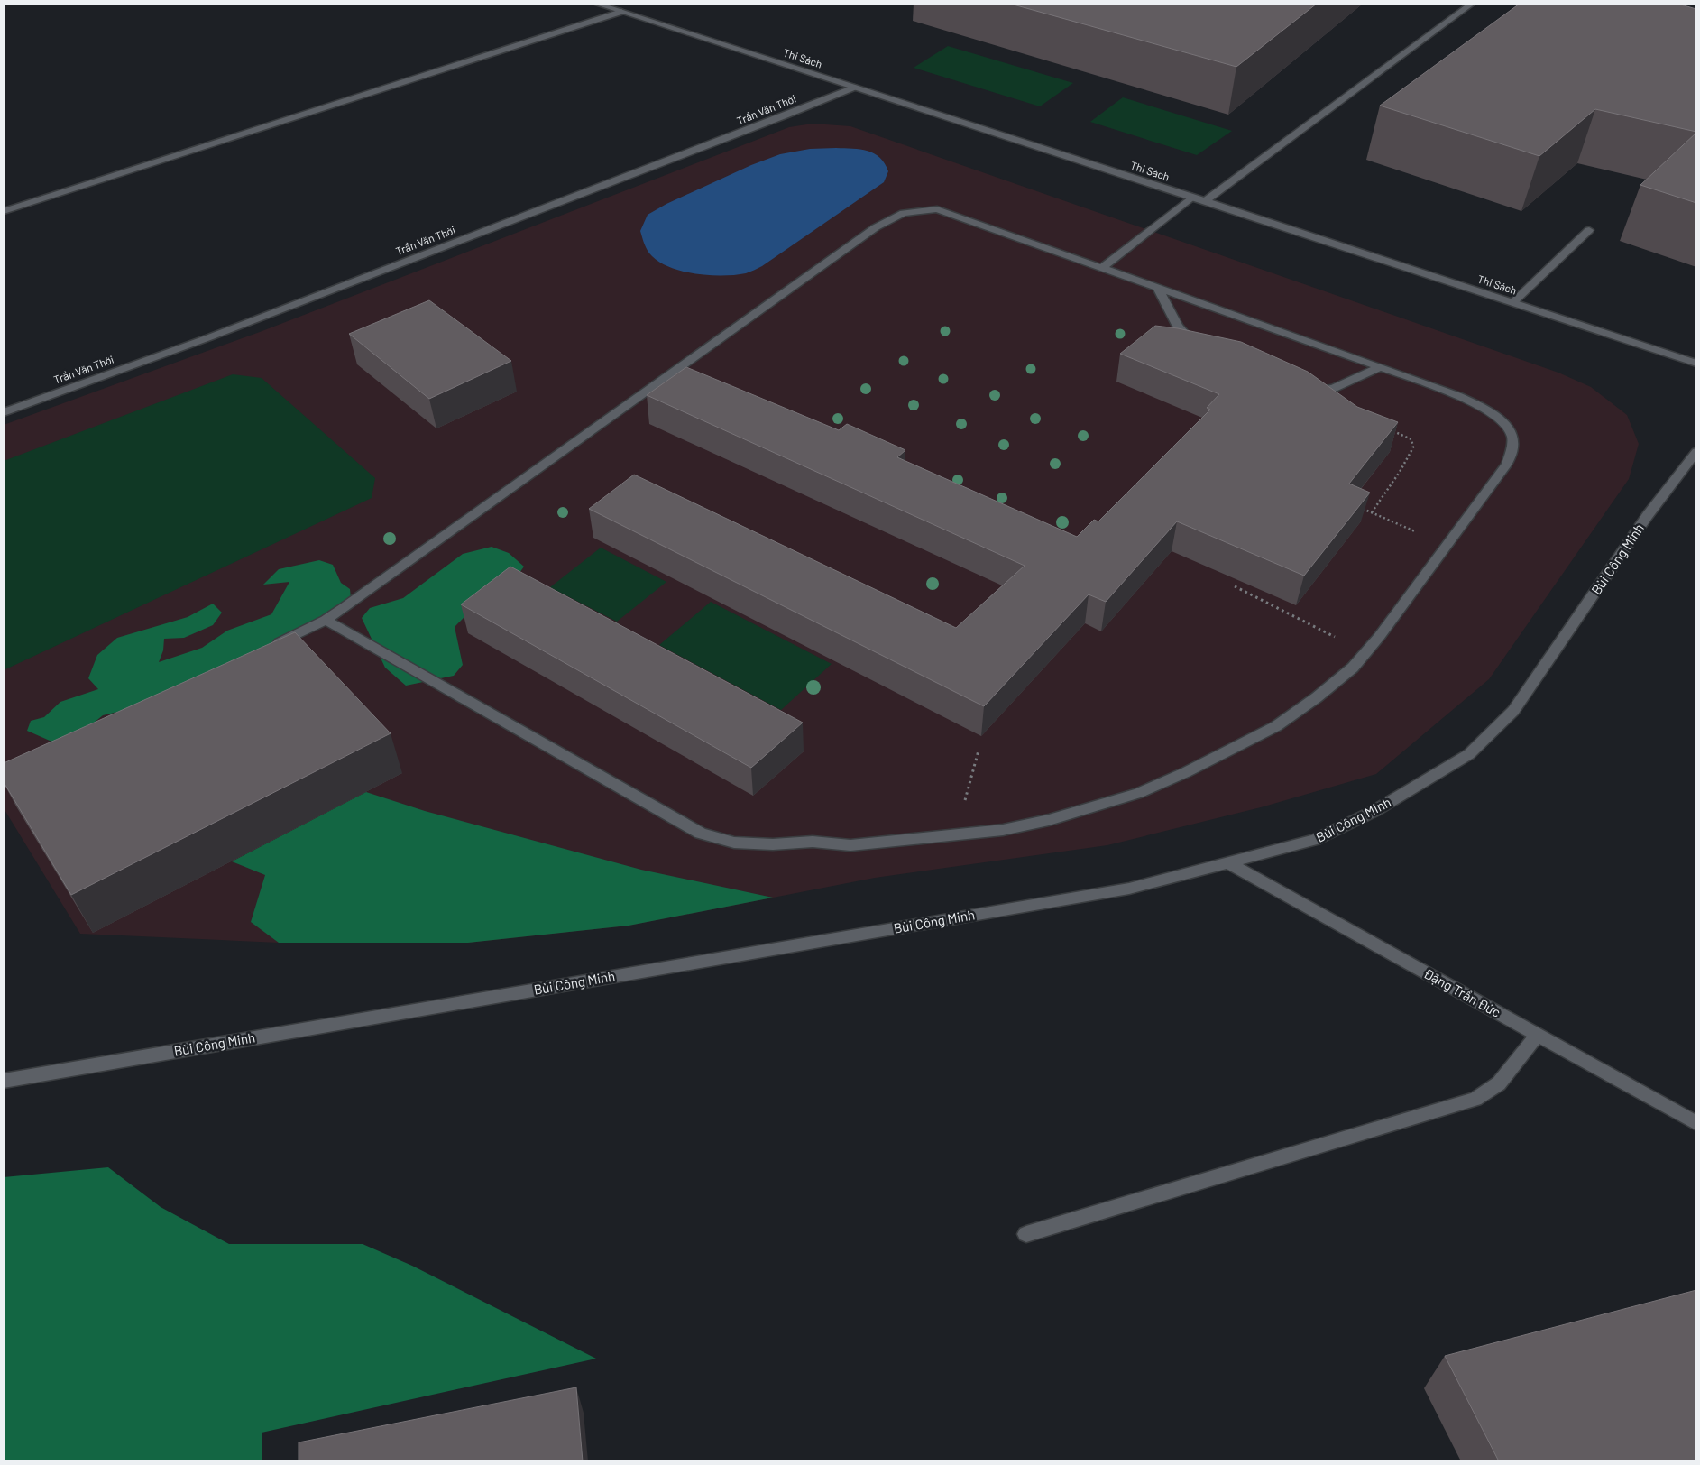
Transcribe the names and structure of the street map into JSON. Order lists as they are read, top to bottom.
{
  "streets": {
    "street": [
      "Thi Sách",
      "Trần Văn Thời",
      "Bùi Công Minh",
      "Đặng Trần Đức"
    ]
  },
  "crossings": [
    ["Thi Sách", "Trần Văn Thời"],
    ["Bùi Công Minh", "Đặng Trần Đức"]
  ]
}
